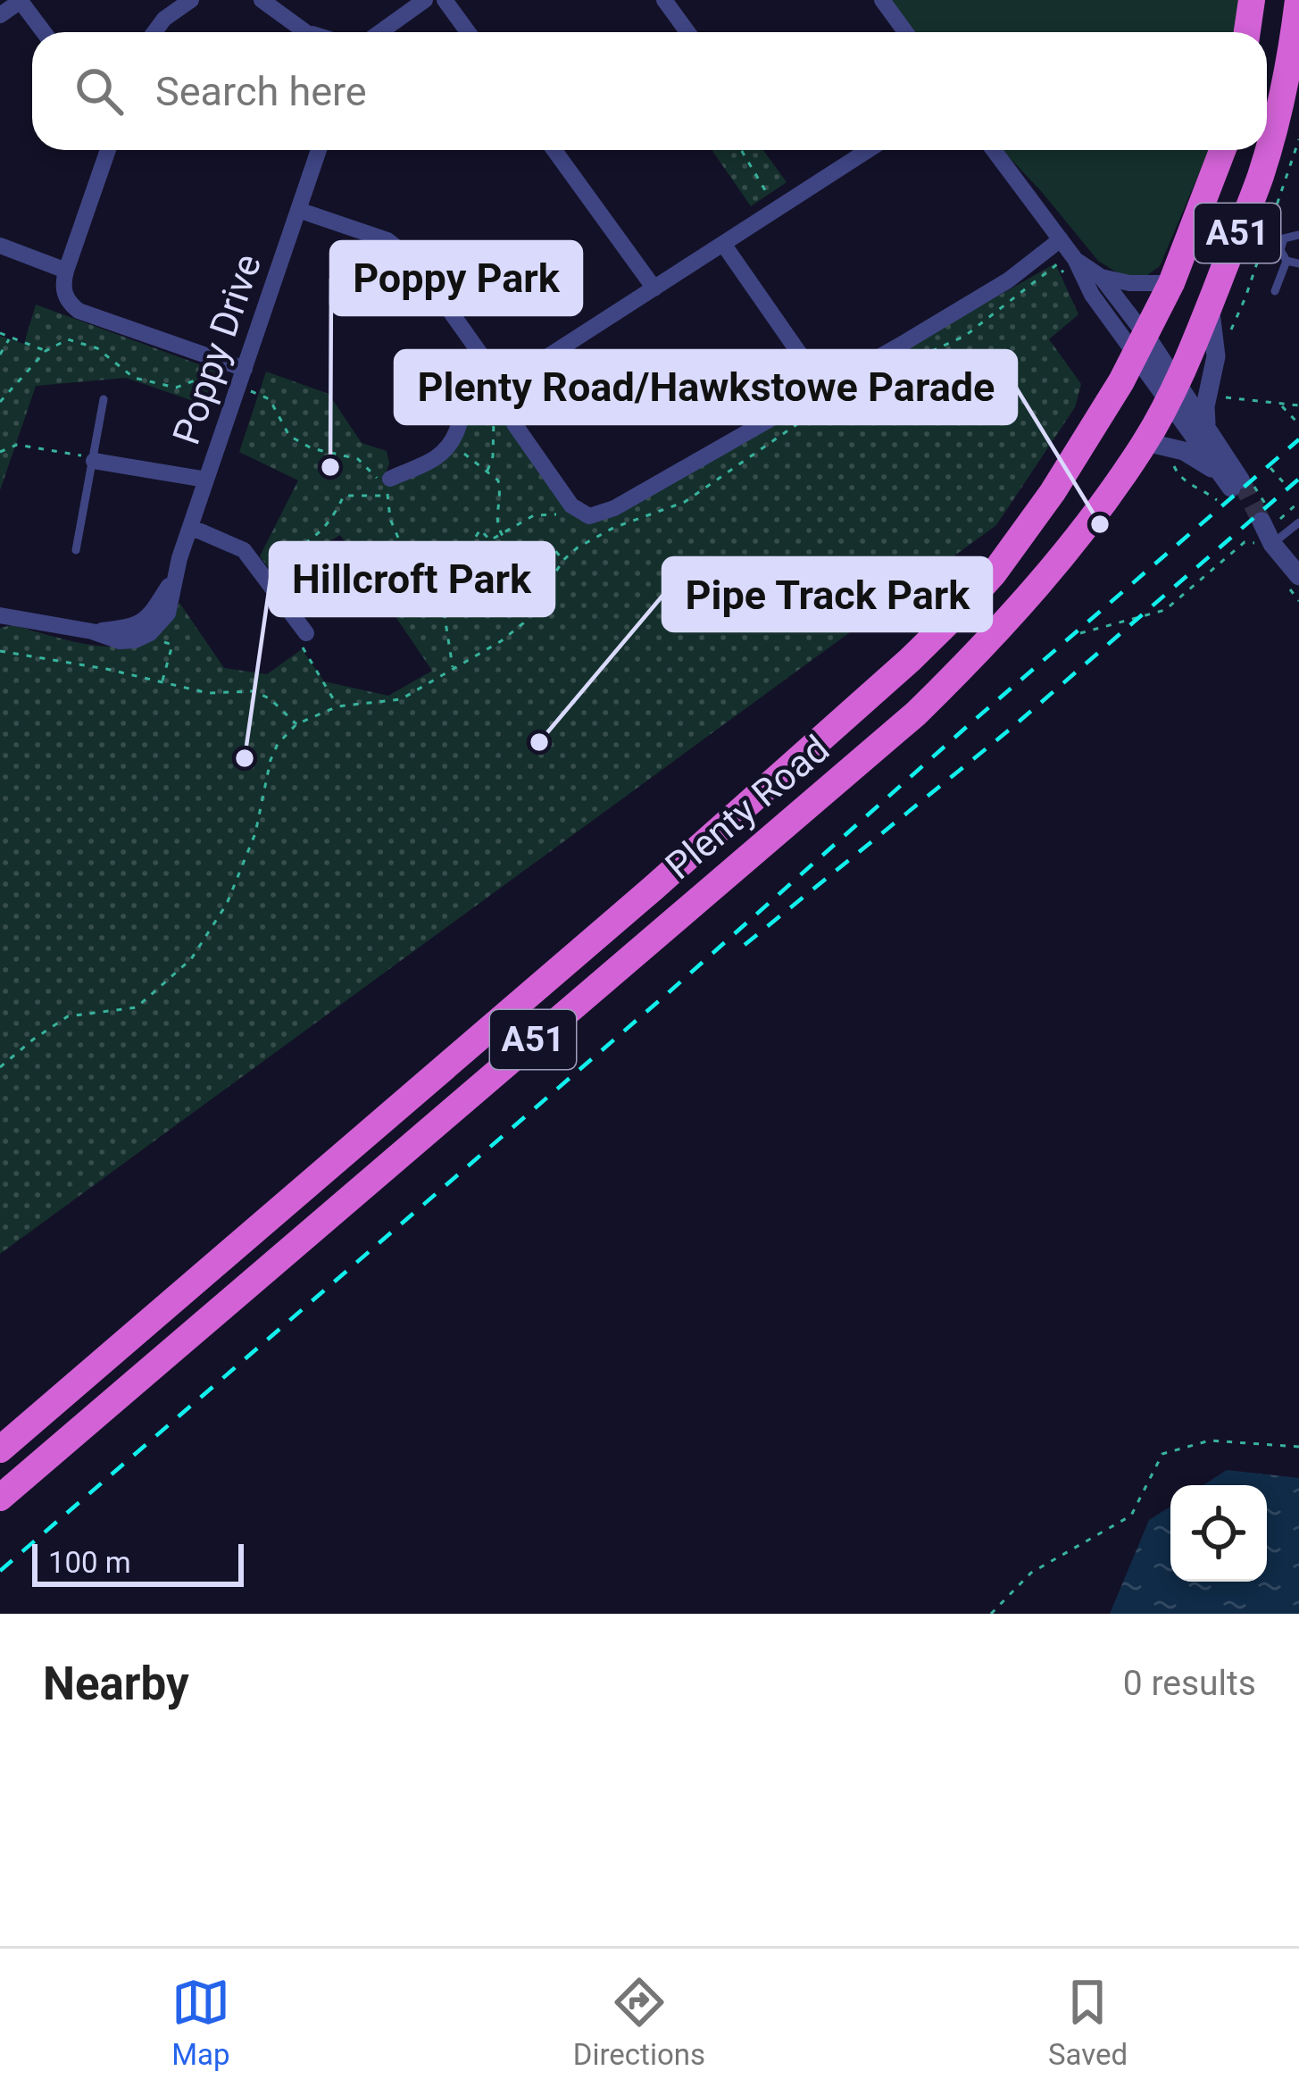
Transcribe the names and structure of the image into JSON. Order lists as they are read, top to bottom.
{
  "streets": {
    "highway": ["A51", "Plenty Road"],
    "street": ["Poppy Drive"]
  },
  "places": [
    "Poppy Park",
    "Plenty Road/Hawkstowe Parade",
    "Pipe Track Park",
    "Hillcroft Park"
  ],
  "scale_bar": "100 m",
  "page": {
    "search": "Search here",
    "scale": "100 m",
    "heading": ["Nearby", "0 results"],
    "nav": ["Map", "Directions", "Saved"]
  }
}
